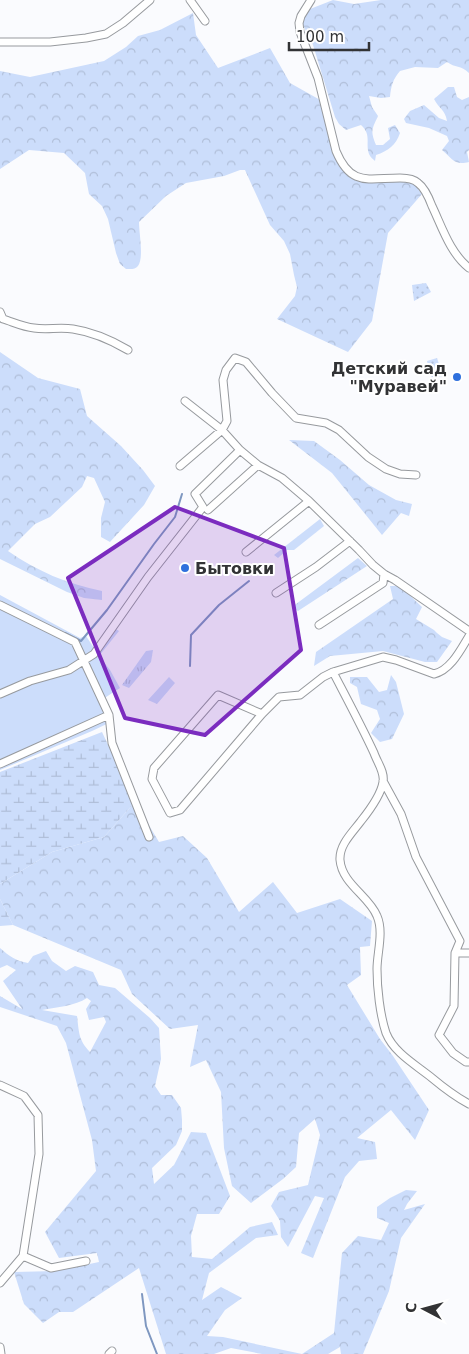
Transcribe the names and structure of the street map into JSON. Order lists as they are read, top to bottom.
{
  "places": ["Детский сад \"Муравей\"", "Бытовки"],
  "scale_bar": "100 m",
  "north": "left"
}
